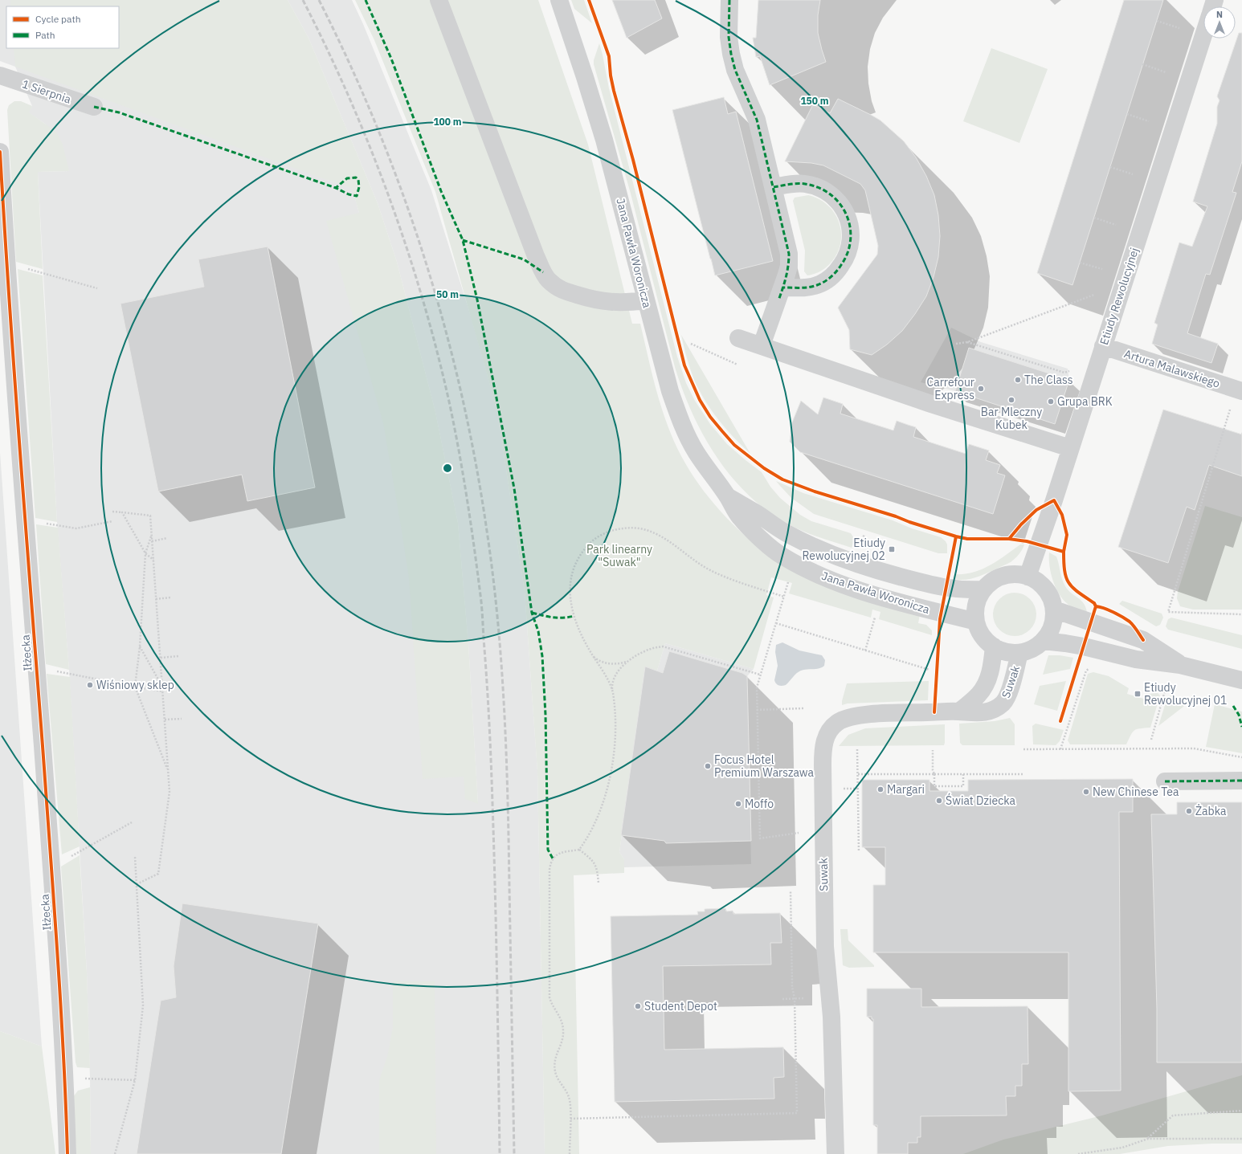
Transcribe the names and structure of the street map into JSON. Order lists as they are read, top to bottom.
{
  "streets": {
    "street": [
      "1 Sierpnia",
      "Jana Pawła Woronicza",
      "Etiudy Rewolucyjnej",
      "Artura Malawskiego",
      "Iłżecka",
      "Suwak"
    ]
  },
  "crossings": [
    ["Jana Pawła Woronicza", "Etiudy Rewolucyjnej"],
    ["Jana Pawła Woronicza", "Suwak"],
    ["Etiudy Rewolucyjnej", "Artura Malawskiego"],
    ["Etiudy Rewolucyjnej", "Suwak"]
  ],
  "parks": ["Park linearny \"Suwak\""],
  "places": {
    "other": [
      "The Class",
      "Carrefour Express",
      "Bar Mleczny Kubek",
      "Grupa BRK",
      "Wiśniowy sklep",
      "Focus Hotel Premium Warszawa",
      "Margari",
      "New Chinese Tea",
      "Świat Dziecka",
      "Moffo",
      "Żabka",
      "Student Depot"
    ],
    "transit": ["Etiudy Rewolucyjnej 02", "Etiudy Rewolucyjnej 01"]
  },
  "legend": ["Cycle path", "Path"],
  "north": "top",
  "rings": ["150 m", "100 m", "50 m"]
}
